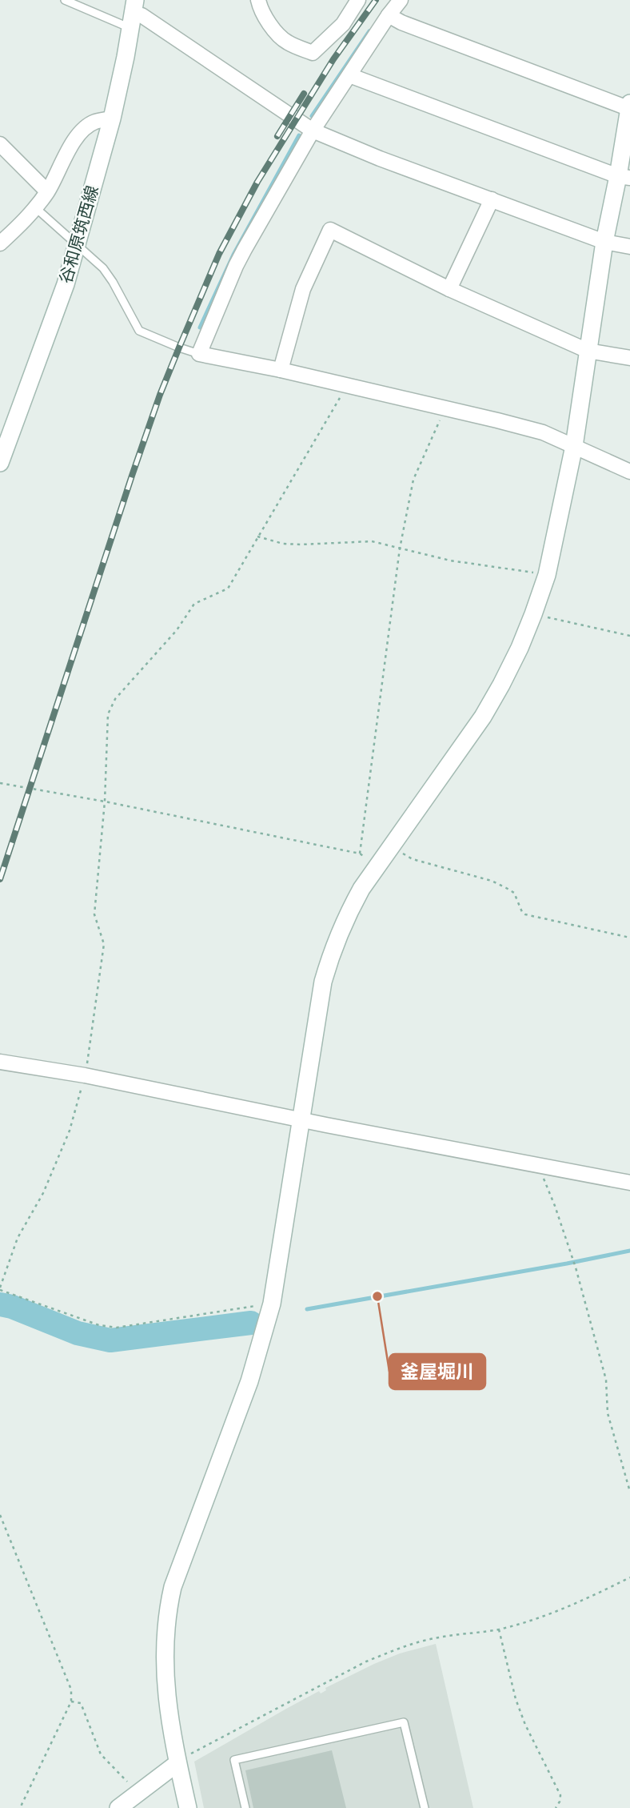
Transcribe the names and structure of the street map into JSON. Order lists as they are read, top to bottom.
{
  "streets": {
    "street": ["谷和原筑西線"]
  },
  "places": ["釜屋堀川"]
}
